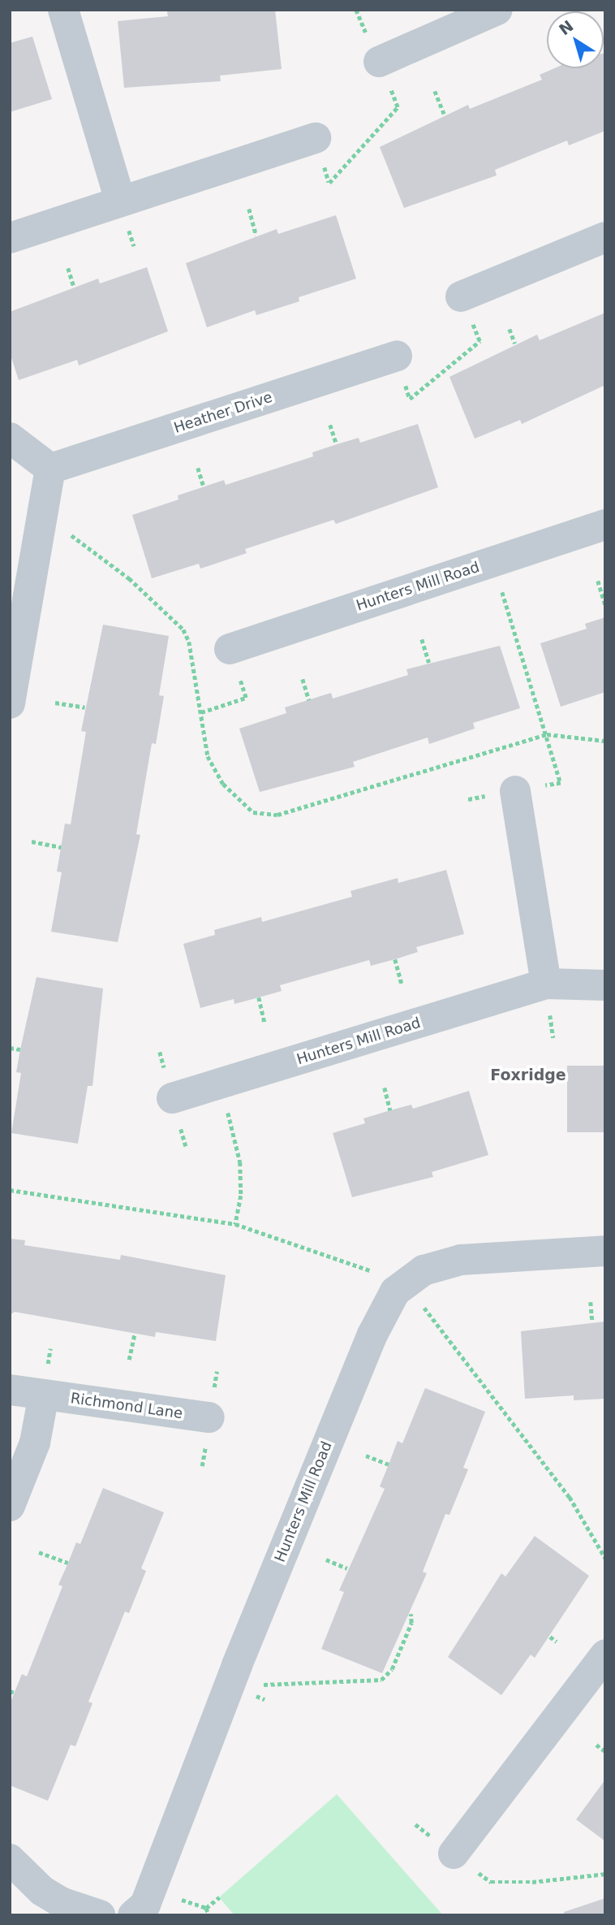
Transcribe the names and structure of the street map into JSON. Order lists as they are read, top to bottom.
{
  "streets": {
    "street": ["Heather Drive", "Hunters Mill Road", "Richmond Lane"]
  },
  "districts": ["Foxridge"],
  "north": "top left"
}
